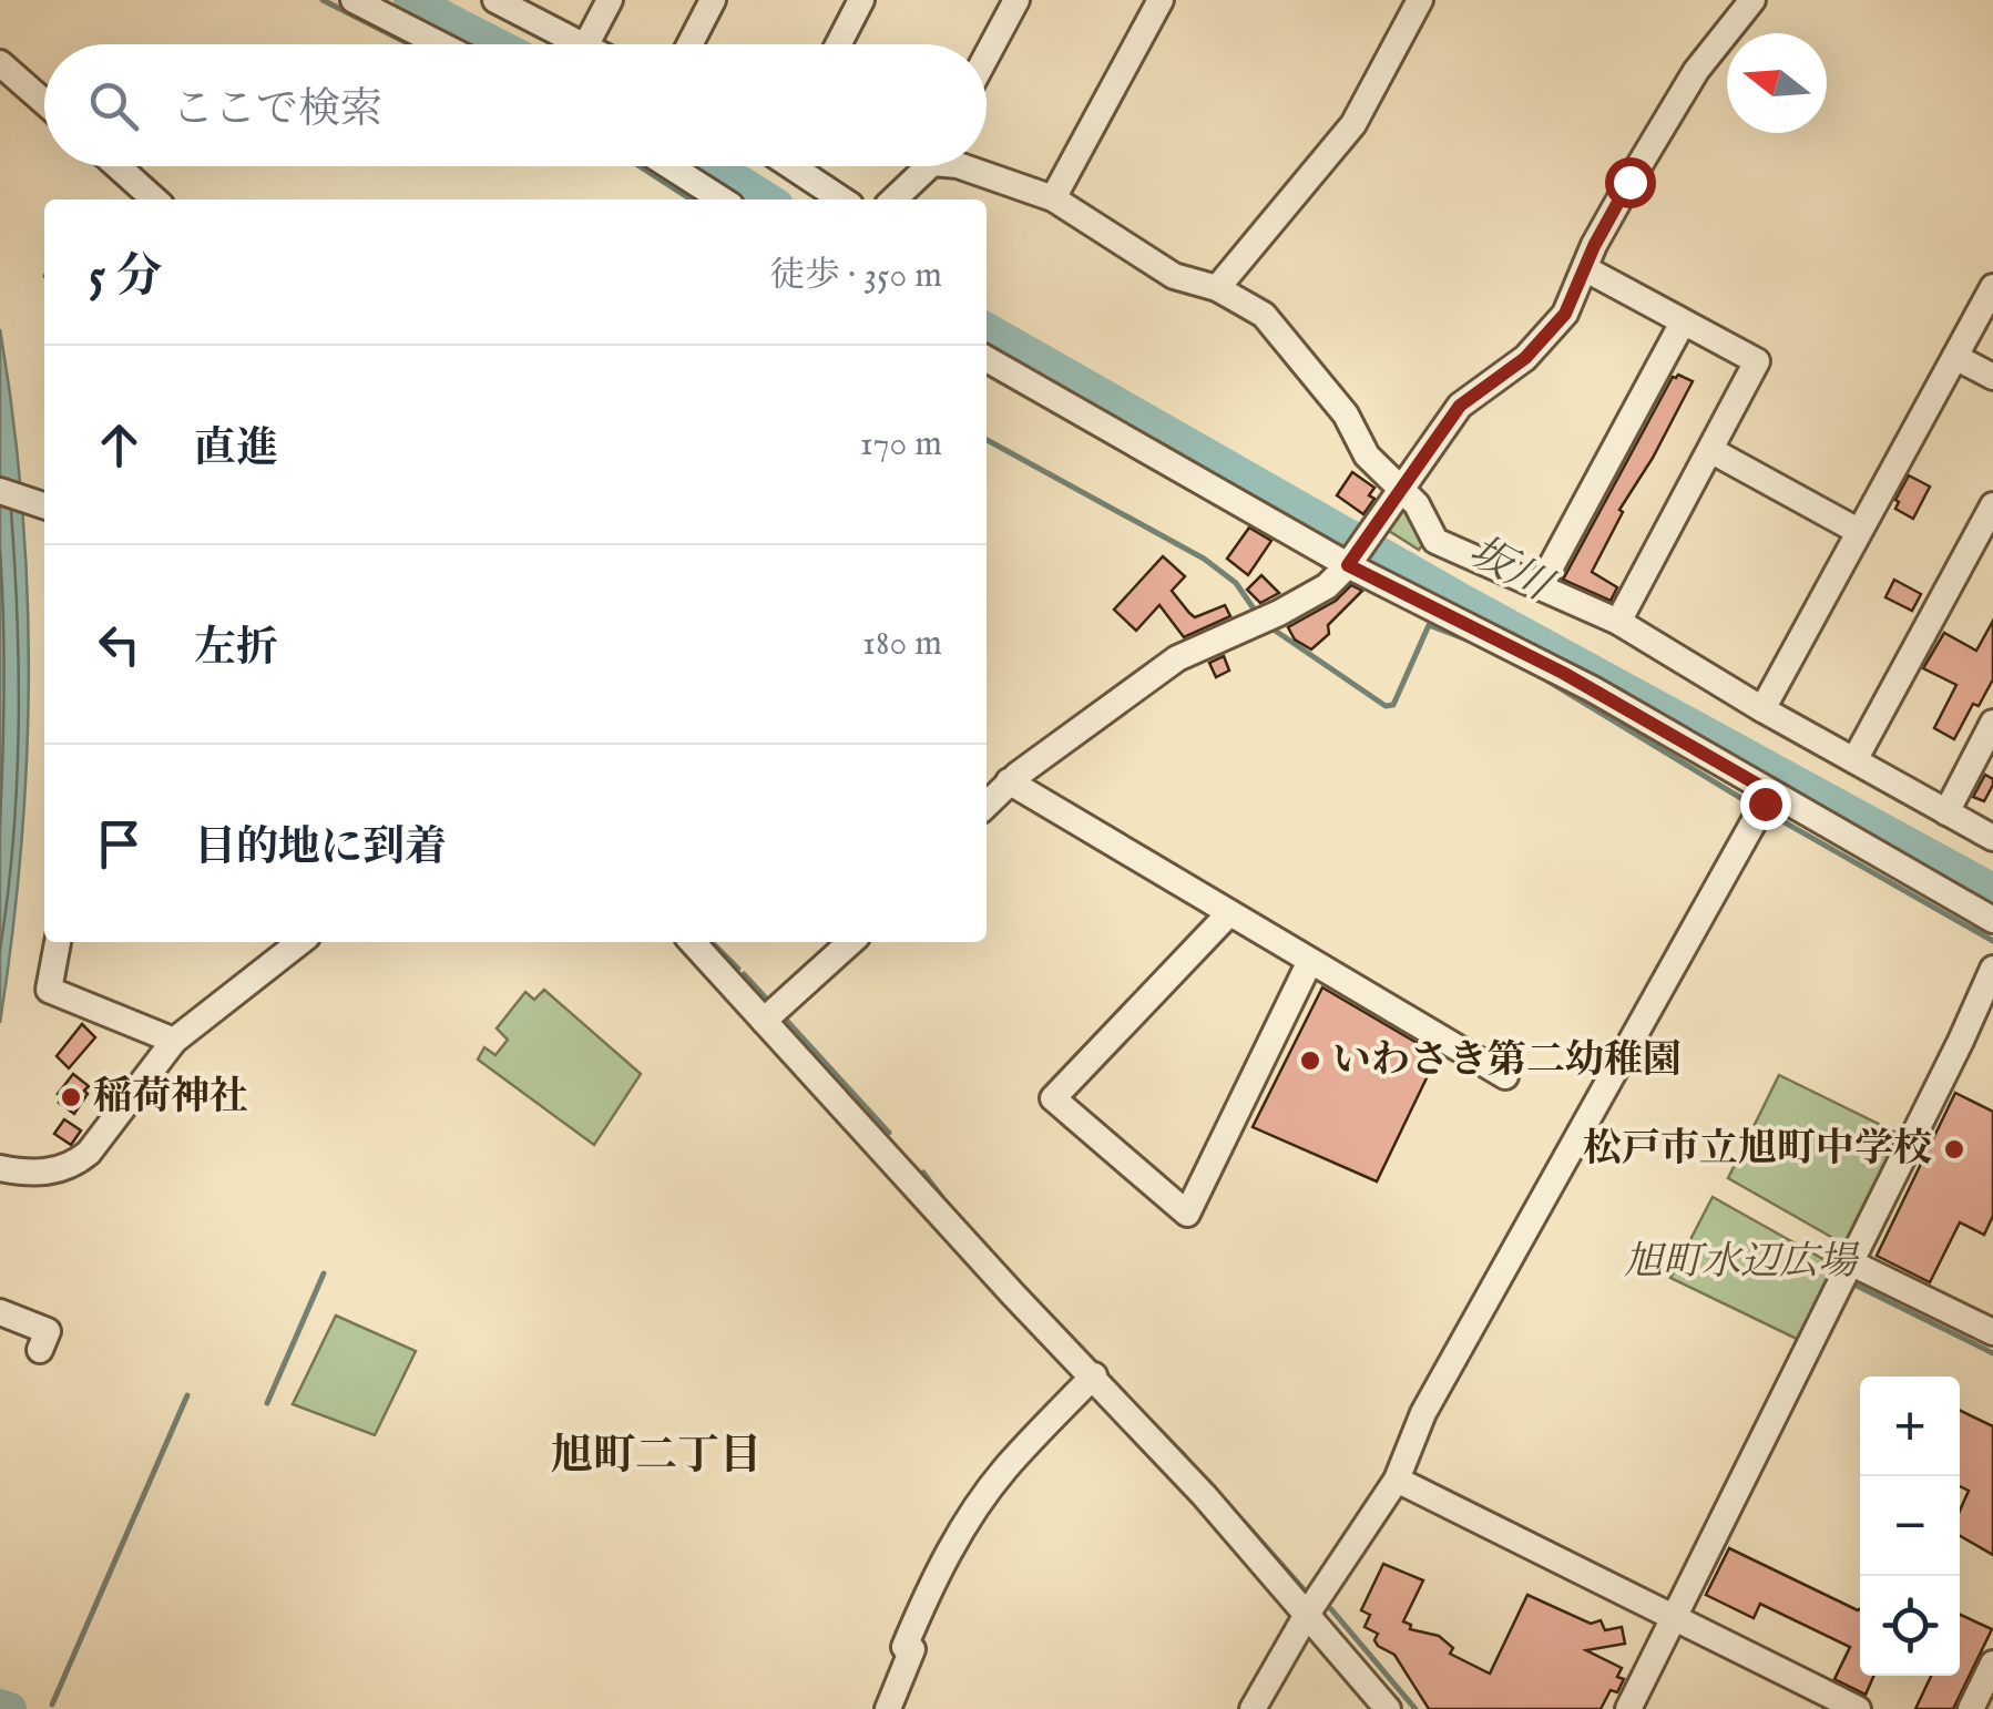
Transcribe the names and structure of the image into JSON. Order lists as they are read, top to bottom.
{
  "districts": ["旭町二丁目"],
  "water": ["坂川"],
  "parks": ["旭町水辺広場"],
  "places": ["いわさき第二幼稚園", "稲荷神社", "松戸市立旭町中学校"],
  "north": "left",
  "page": {
    "search": "ここで検索",
    "heading": ["5 分", "徒歩 · 350 m"],
    "list": [
      ["直進", "170 m"],
      ["左折", "180 m"],
      "目的地に到着"
    ],
    "map_buttons": ["+", "−"]
  }
}
